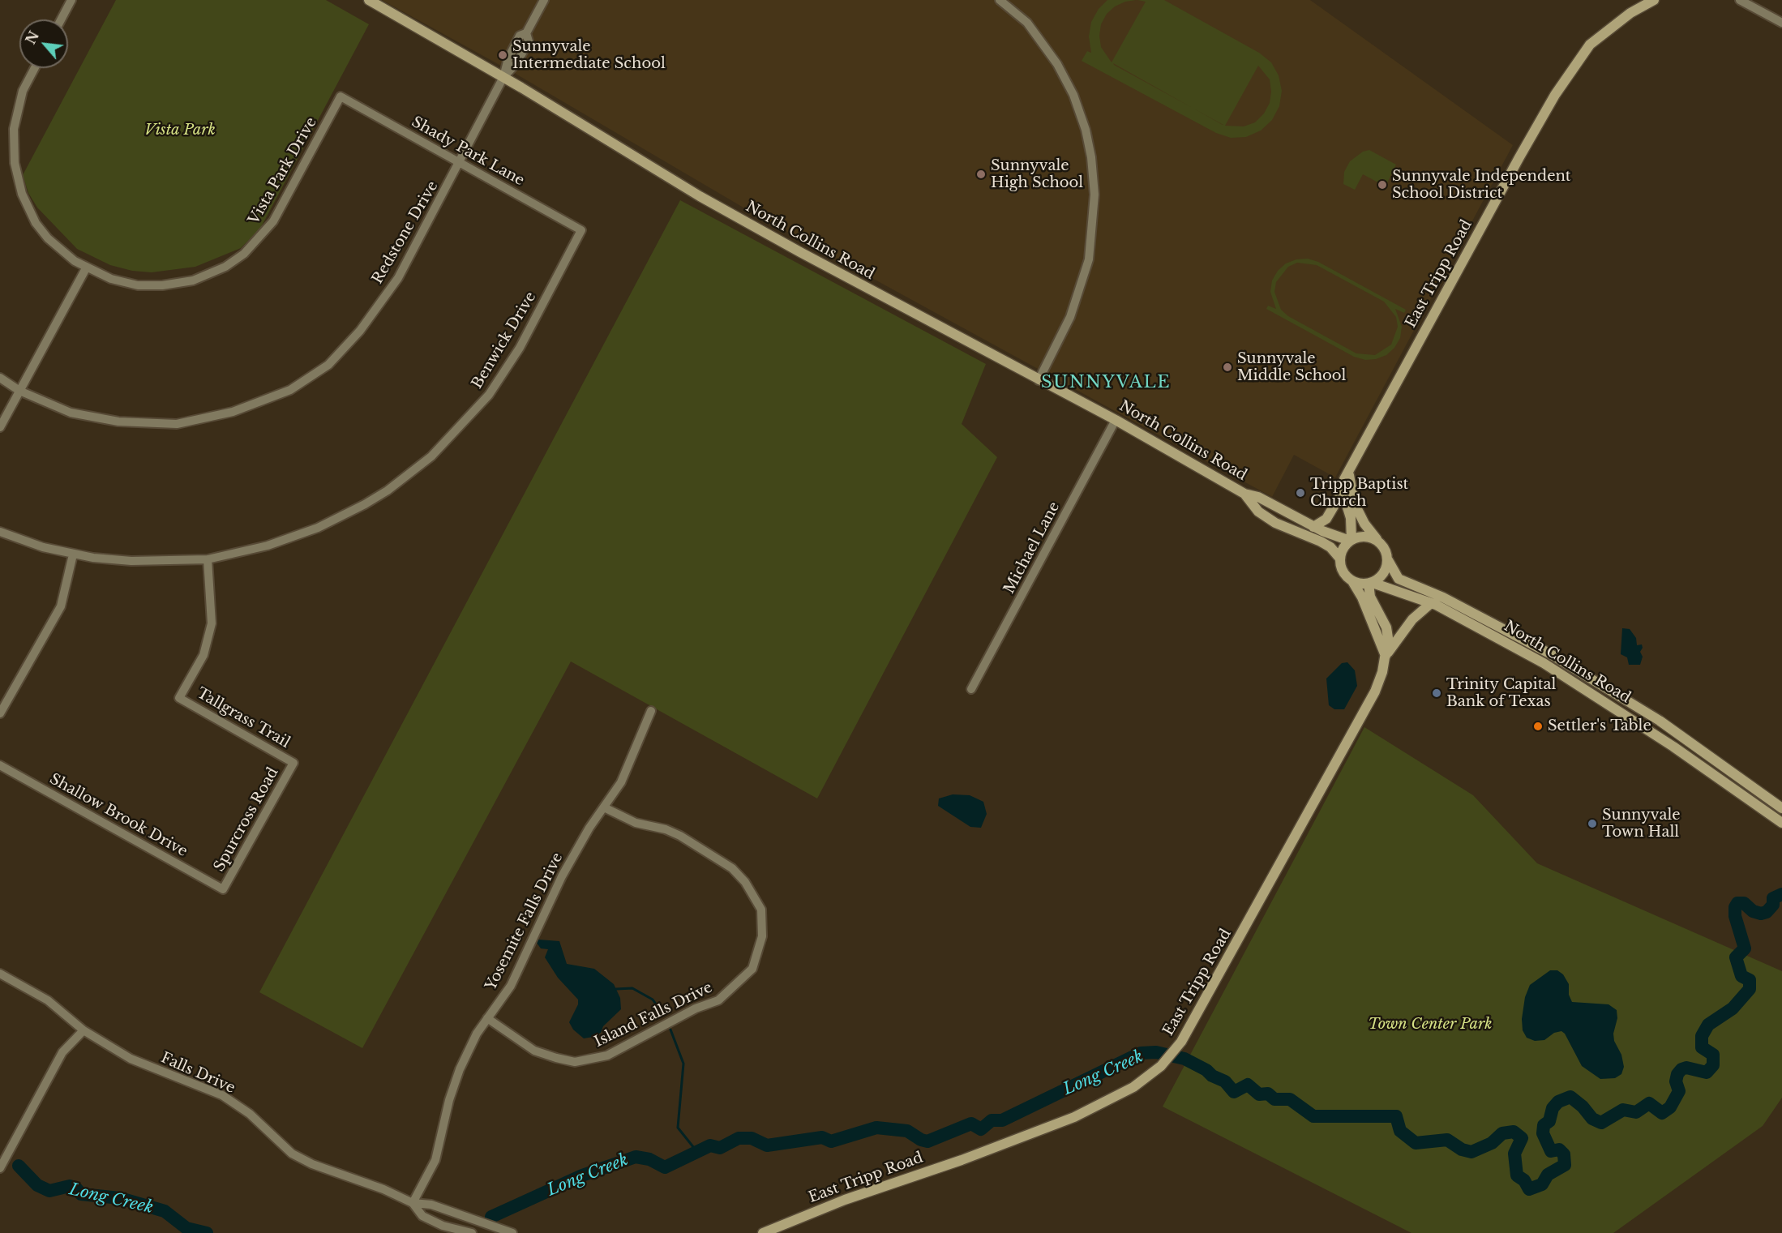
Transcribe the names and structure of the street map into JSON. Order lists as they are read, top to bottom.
{
  "streets": {
    "street": [
      "Shady Park Lane",
      "Vista Park Drive",
      "Redstone Drive",
      "North Collins Road",
      "East Tripp Road",
      "Benwick Drive",
      "Michael Lane",
      "Tallgrass Trail",
      "Shallow Brook Drive",
      "Spurcross Road",
      "Yosemite Falls Drive",
      "Island Falls Drive",
      "Falls Drive"
    ]
  },
  "crossings": [
    ["Shady Park Lane", "Vista Park Drive"],
    ["Shady Park Lane", "Redstone Drive"],
    ["Shady Park Lane", "Benwick Drive"],
    ["Redstone Drive", "North Collins Road"],
    ["North Collins Road", "East Tripp Road"],
    ["North Collins Road", "Michael Lane"],
    ["Benwick Drive", "Tallgrass Trail"],
    ["Tallgrass Trail", "Spurcross Road"],
    ["Shallow Brook Drive", "Spurcross Road"],
    ["Yosemite Falls Drive", "Island Falls Drive"],
    ["Yosemite Falls Drive", "Falls Drive"]
  ],
  "districts": ["SUNNYVALE"],
  "water": ["Long Creek"],
  "parks": ["Vista Park", "Town Center Park"],
  "places": [
    "Sunnyvale Intermediate School",
    "Sunnyvale High School",
    "Sunnyvale Independent School District",
    "Sunnyvale Middle School",
    "Tripp Baptist Church",
    "Trinity Capital Bank of Texas",
    "Settler's Table",
    "Sunnyvale Town Hall"
  ],
  "north": "top left"
}
